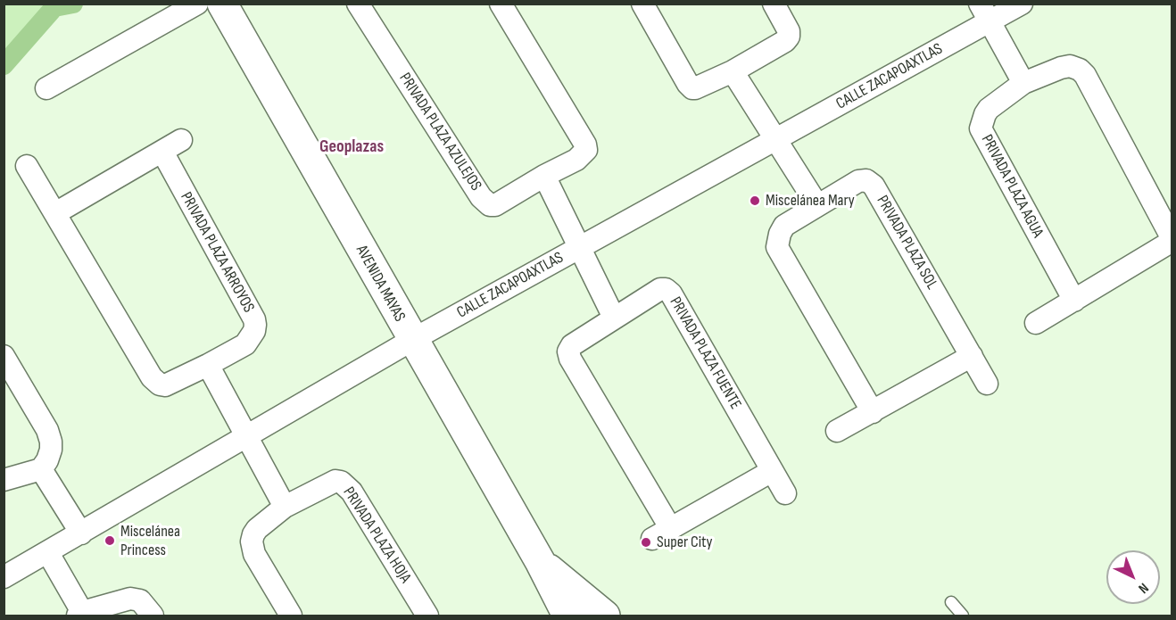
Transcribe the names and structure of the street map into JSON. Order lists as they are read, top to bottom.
{
  "streets": {
    "street": [
      "CALLE ZACAPOAXTLAS",
      "PRIVADA PLAZA AZULEJOS",
      "PRIVADA PLAZA AGUA",
      "PRIVADA PLAZA SOL",
      "PRIVADA PLAZA ARROYOS",
      "AVENIDA MAYAS",
      "PRIVADA PLAZA FUENTE",
      "PRIVADA PLAZA HOJA"
    ]
  },
  "crossings": [
    ["CALLE ZACAPOAXTLAS", "AVENIDA MAYAS"]
  ],
  "districts": ["Geoplazas"],
  "places": ["Miscelánea Mary", "Miscelánea Princess", "Super City"],
  "north": "bottom right"
}
